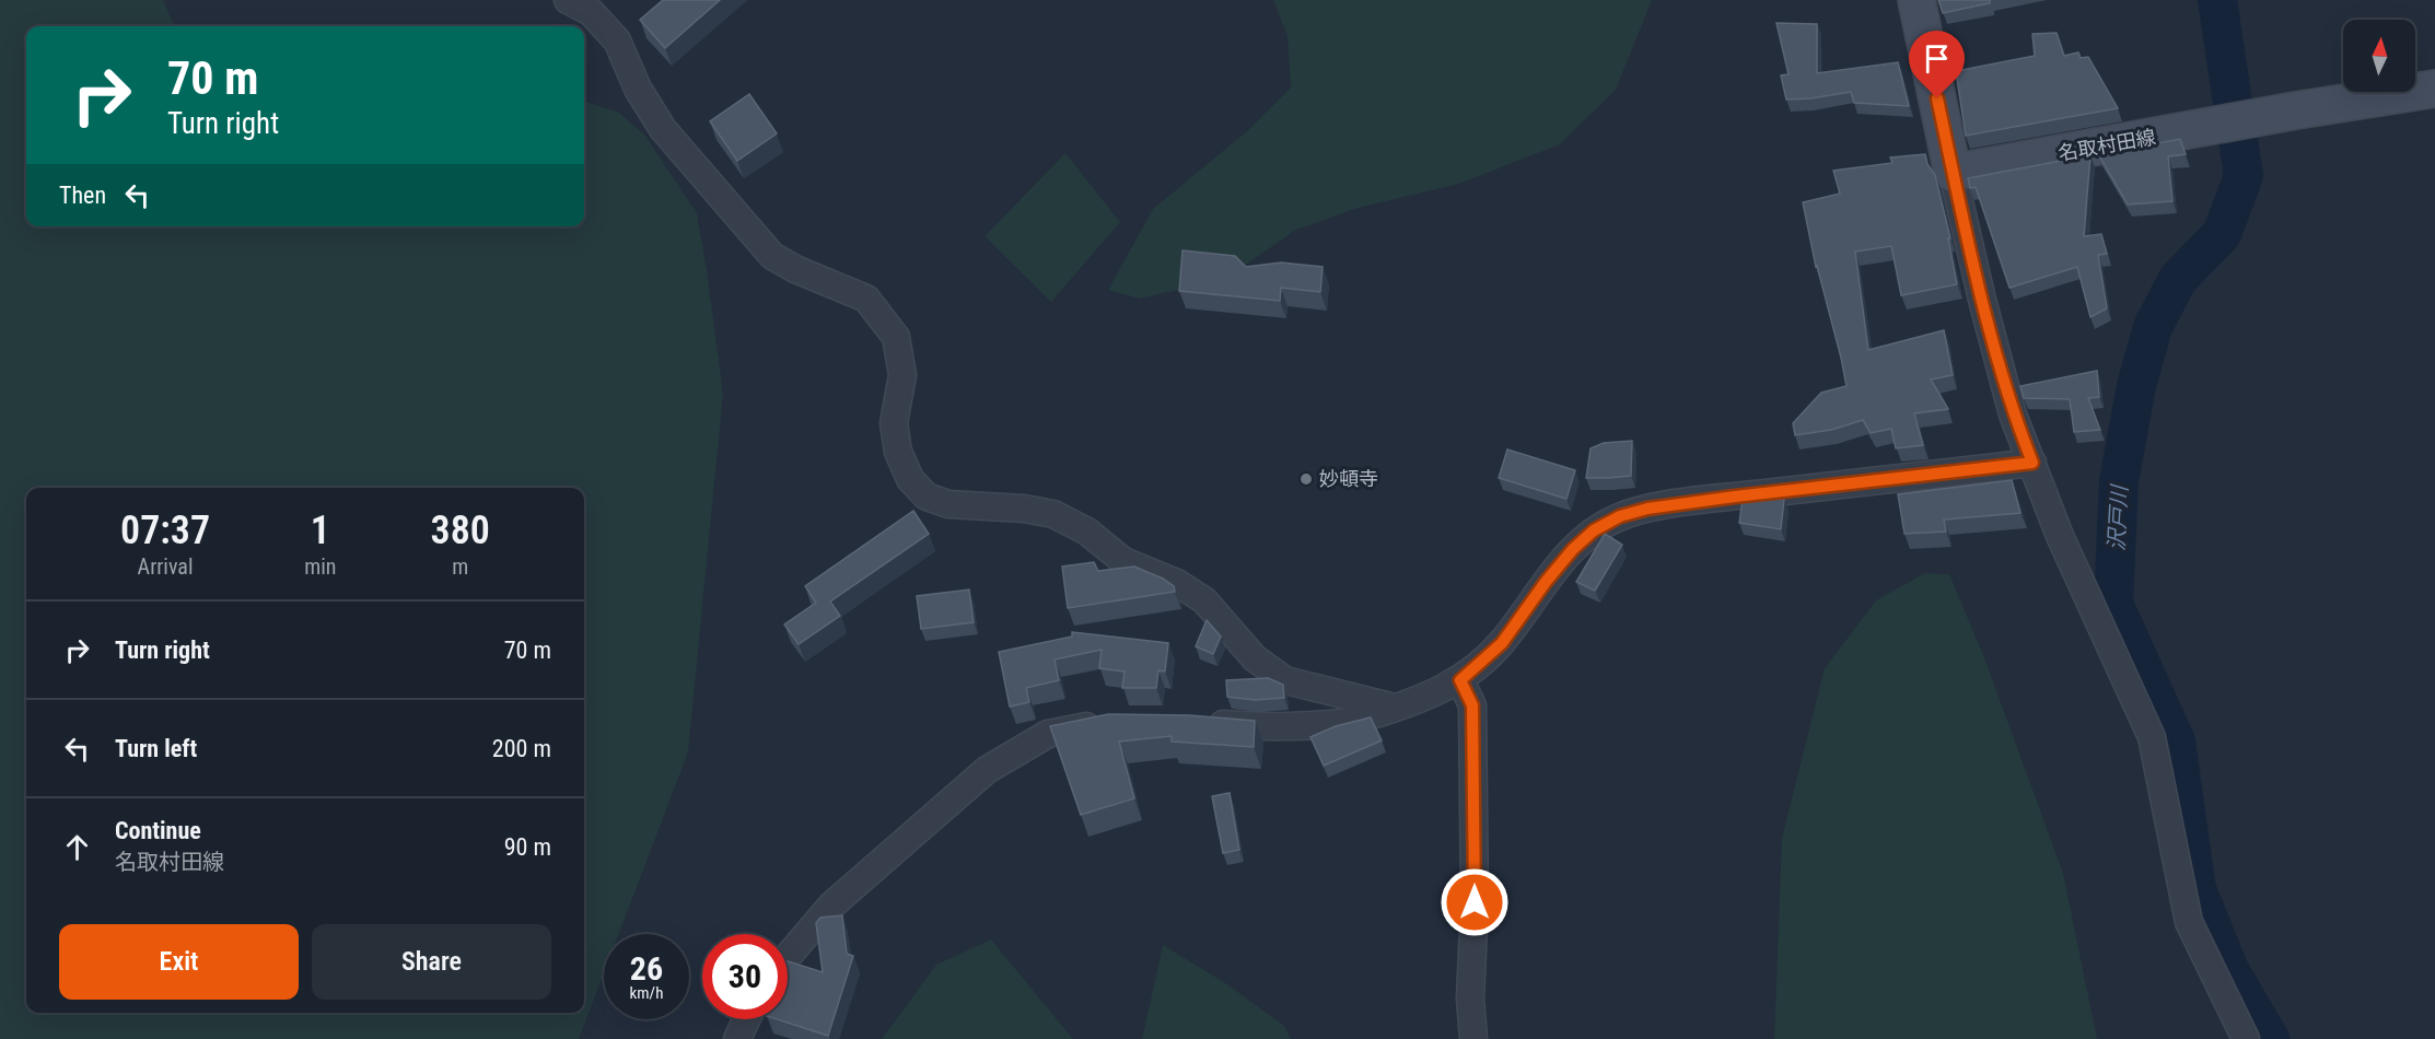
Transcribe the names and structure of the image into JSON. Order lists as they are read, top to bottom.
{
  "streets": {
    "main road": ["名取村田線"]
  },
  "water": ["沢戸川"],
  "places": ["妙頓寺"],
  "north": "top",
  "page": {
    "turn": ["70 m", "Turn right"],
    "then": "Then",
    "eta": [
      "07:37",
      "Arrival",
      "1",
      "min",
      "380",
      "m"
    ],
    "list": [
      {
        "name": "Turn right",
        "value": "70 m"
      },
      {
        "name": "Turn left",
        "value": "200 m"
      },
      {
        "name": "Continue",
        "note": "名取村田線",
        "value": "90 m"
      }
    ],
    "buttons": ["Exit", "Share"],
    "speed": "26 km/h",
    "limit": "30"
  }
}
